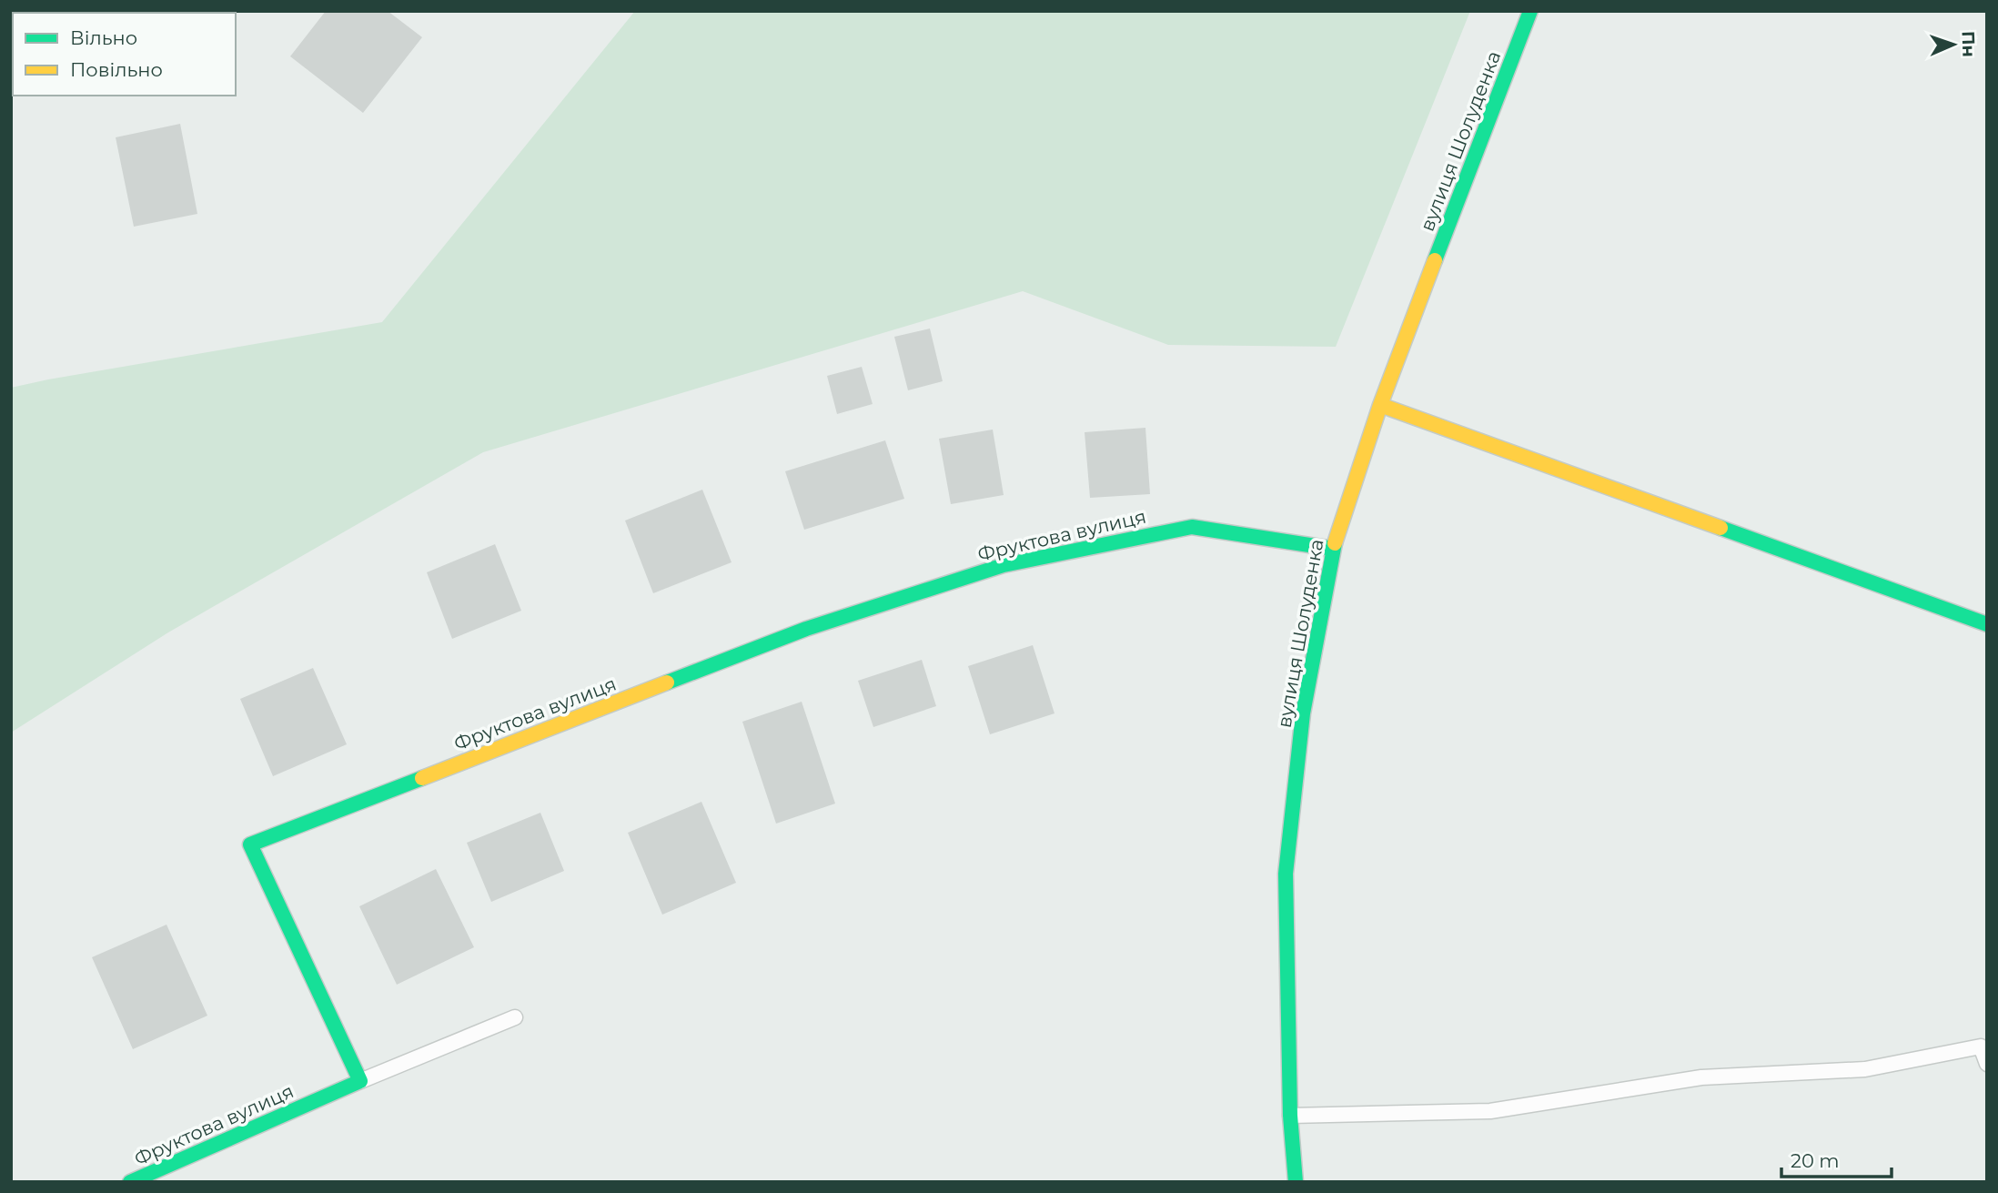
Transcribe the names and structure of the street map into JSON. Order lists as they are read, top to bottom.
{
  "streets": {
    "street": ["вулиця Шолуденка", "Фруктова вулиця"]
  },
  "crossings": [
    ["вулиця Шолуденка", "Фруктова вулиця"]
  ],
  "legend": ["Вільно", "Повільно"],
  "scale_bar": "20 m",
  "north": "right"
}
